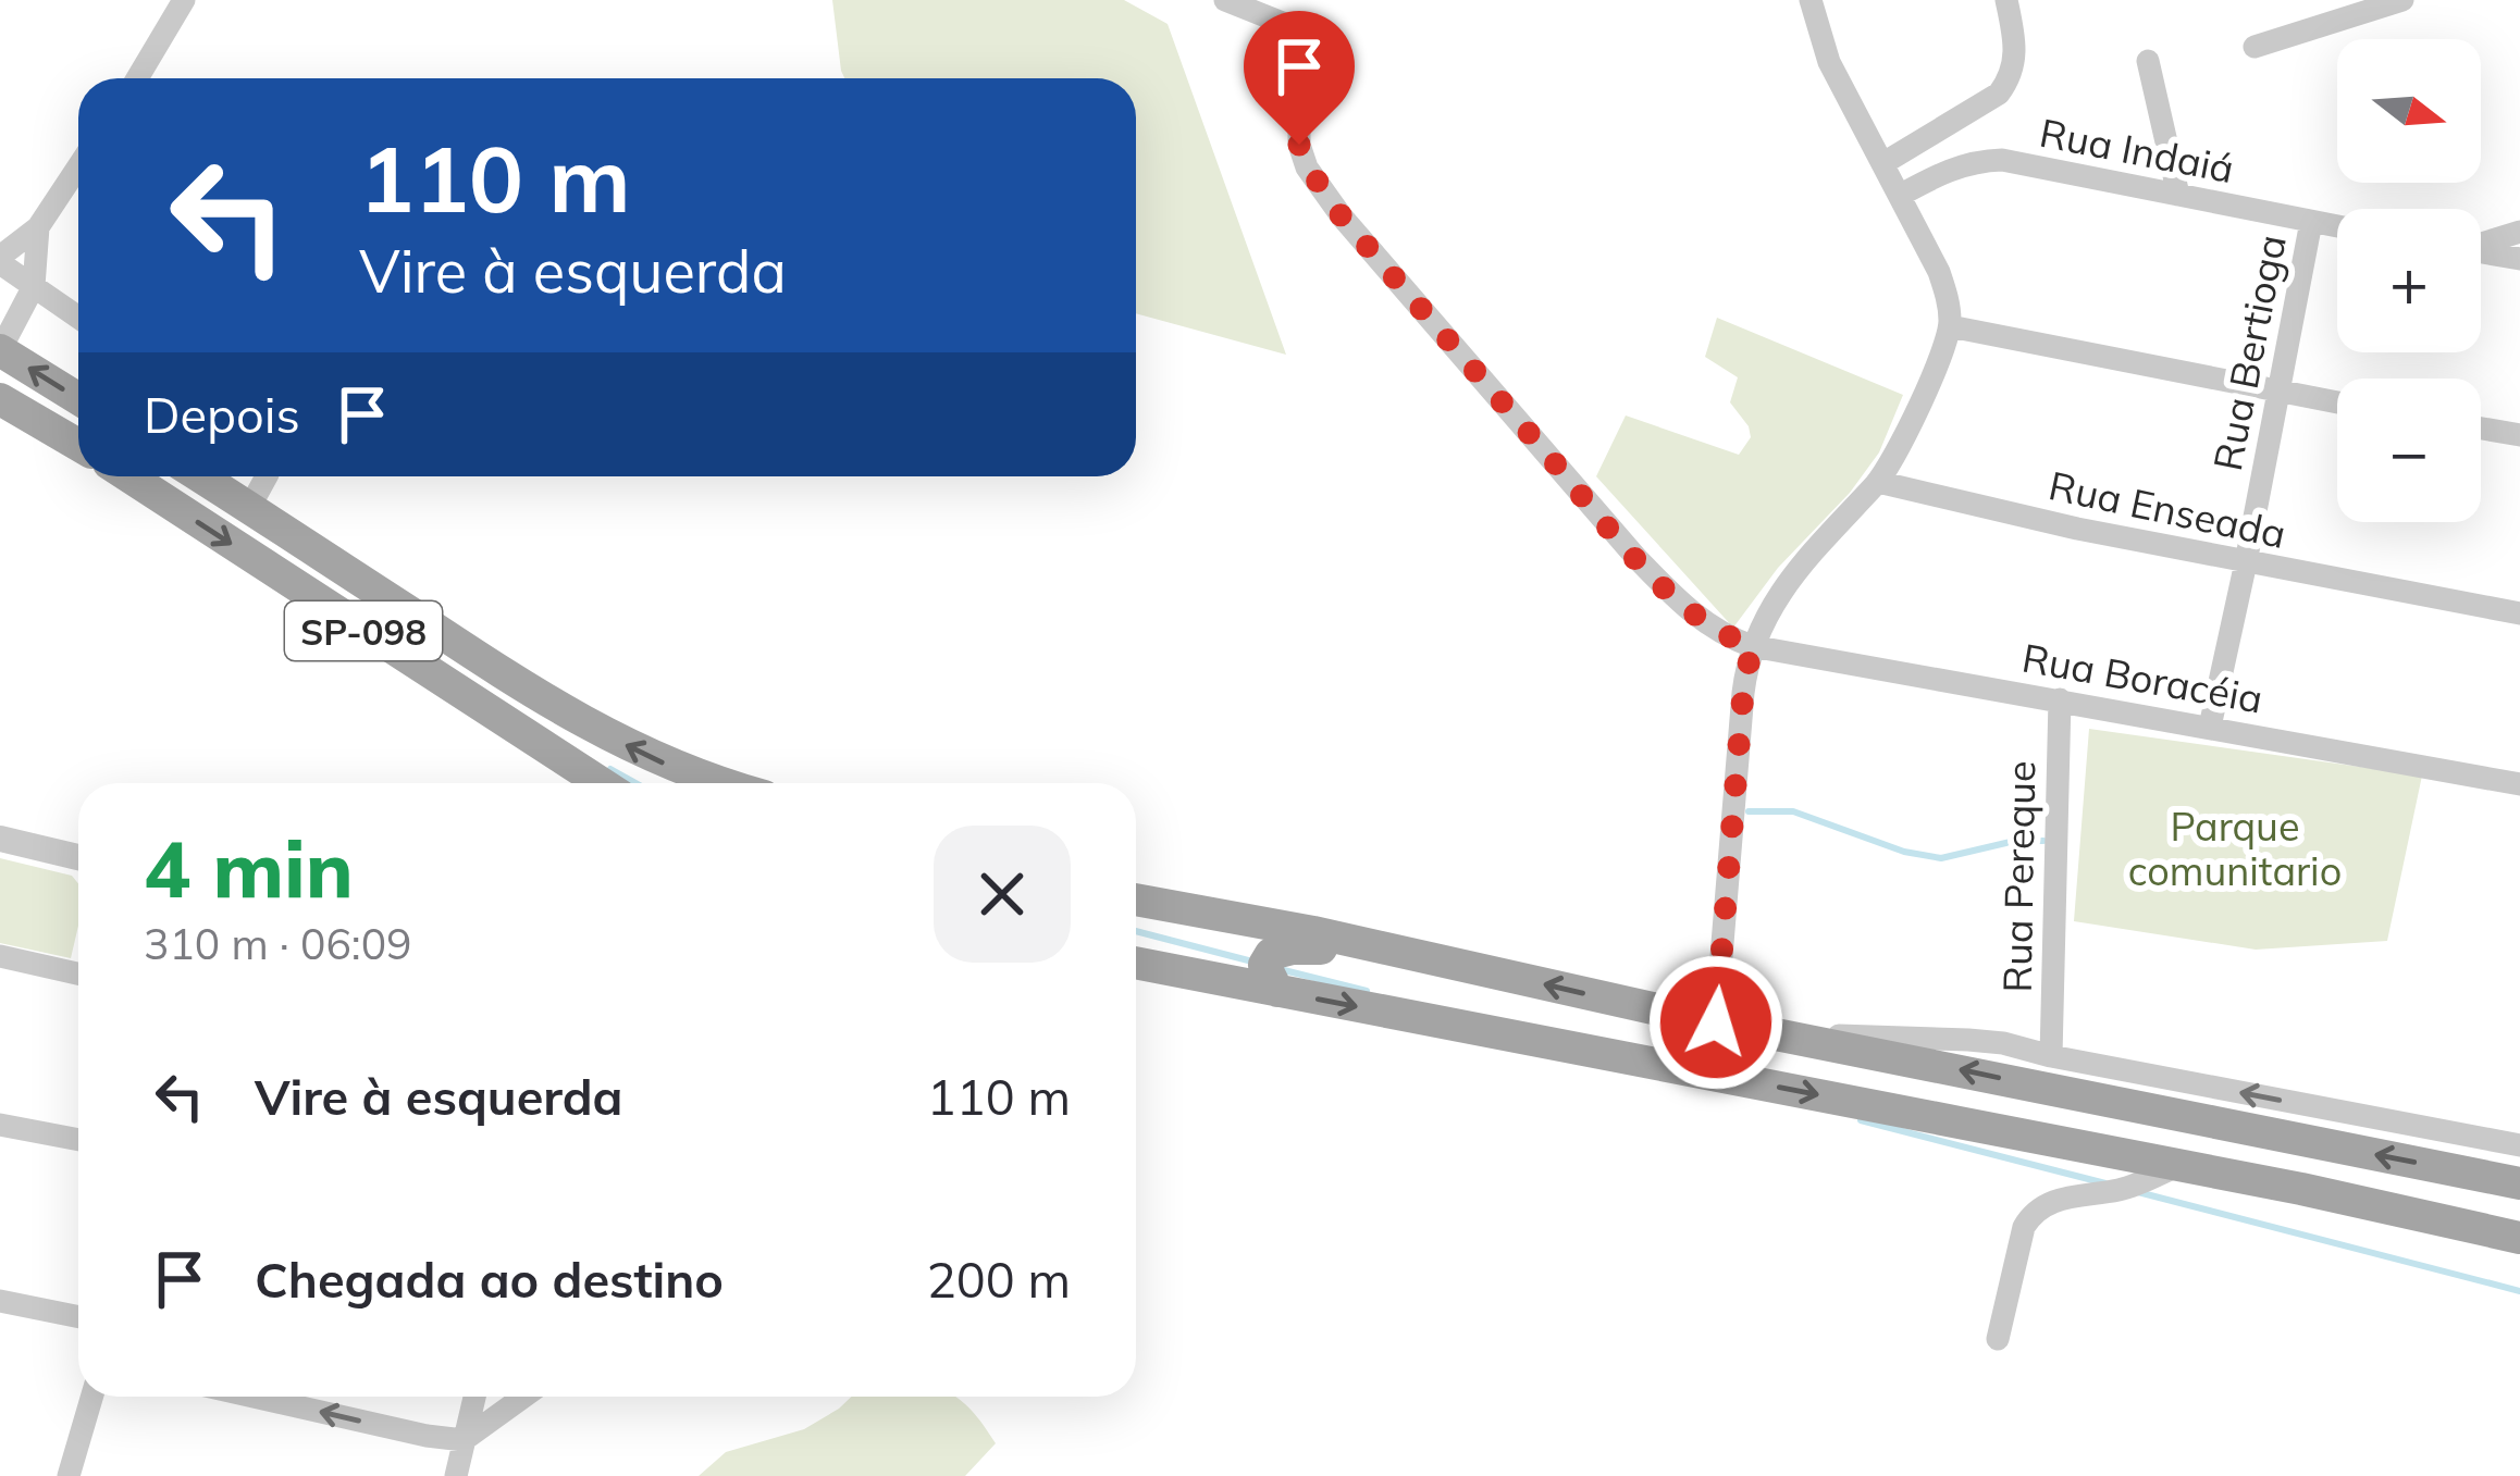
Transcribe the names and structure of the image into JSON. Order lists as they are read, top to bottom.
{
  "streets": {
    "main road": ["SP-098"],
    "street": [
      "Rua Indaiá",
      "Rua Bertioga",
      "Rua Enseada",
      "Rua Boracéia",
      "Rua Pereque"
    ]
  },
  "crossings": [
    ["Rua Indaiá", "Rua Bertioga"],
    ["Rua Bertioga", "Rua Enseada"],
    ["Rua Bertioga", "Rua Boracéia"],
    ["Rua Boracéia", "Rua Pereque"]
  ],
  "parks": ["Parque comunitario"],
  "north": "right",
  "page": {
    "map_buttons": ["+", "−"],
    "turn": ["110 m", "Vire à esquerda"],
    "then": "Depois",
    "heading": ["4 min", "310 m · 06:09"],
    "list": [
      {
        "name": "Vire à esquerda",
        "value": "110 m"
      },
      {
        "name": "Chegada ao destino",
        "value": "200 m"
      }
    ]
  }
}
